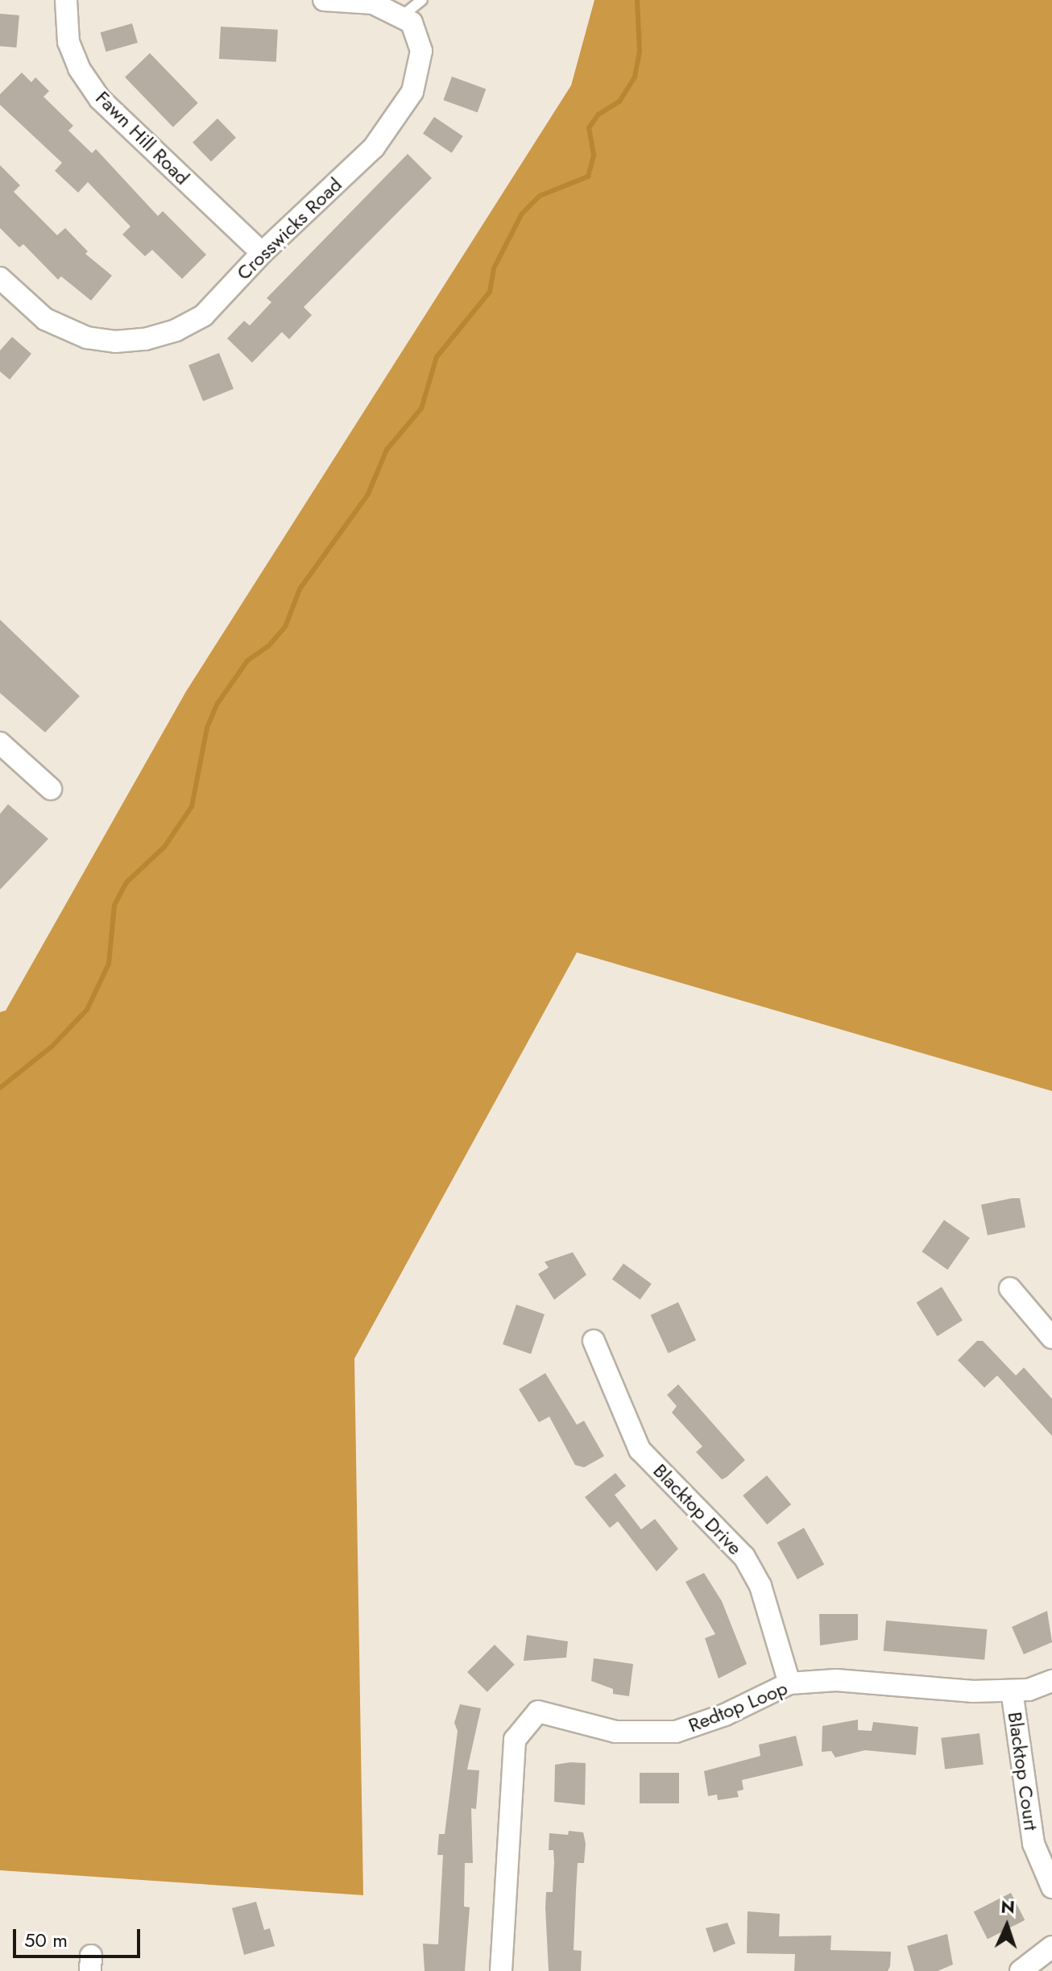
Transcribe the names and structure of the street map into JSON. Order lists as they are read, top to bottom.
{
  "streets": {
    "street": [
      "Fawn Hill Road",
      "Crosswicks Road",
      "Blacktop Drive",
      "Redtop Loop",
      "Blacktop Court"
    ]
  },
  "crossings": [
    ["Fawn Hill Road", "Crosswicks Road"],
    ["Blacktop Drive", "Redtop Loop"],
    ["Redtop Loop", "Blacktop Court"]
  ],
  "scale_bar": "50 m",
  "north": "top"
}
